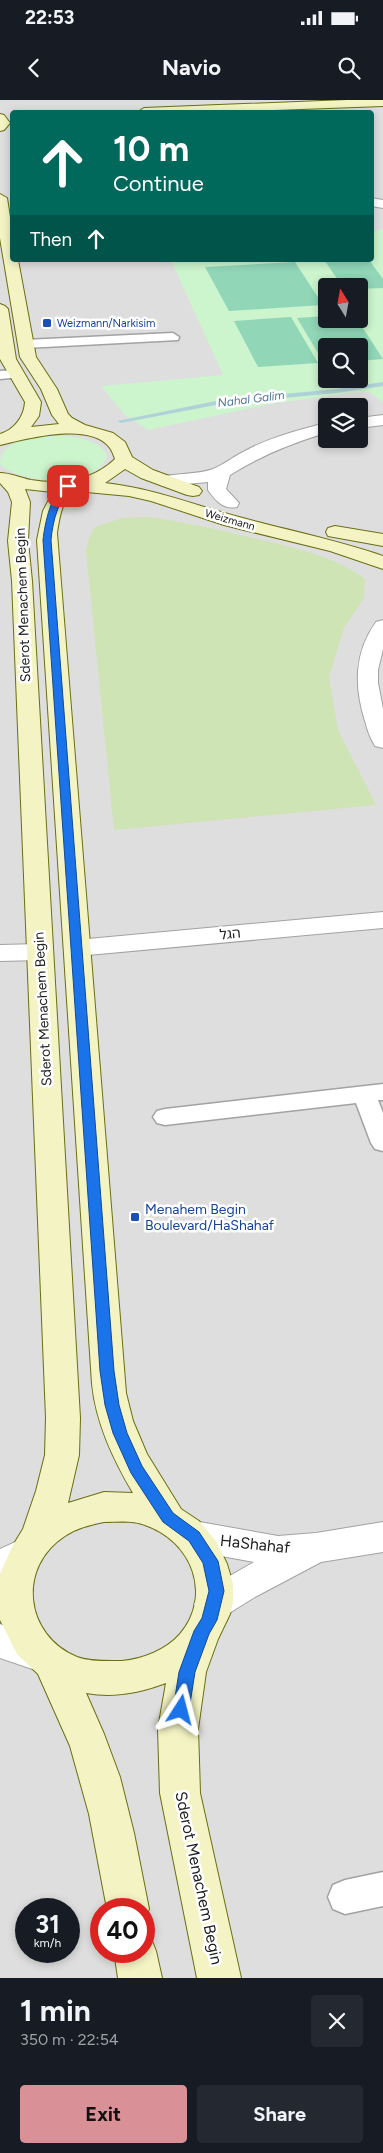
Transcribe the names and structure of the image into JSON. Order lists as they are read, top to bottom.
{
  "streets": {
    "street": [
      "Weizmann",
      "Sderot Menachem Begin",
      "הגל",
      "HaShahaf"
    ]
  },
  "crossings": [
    ["Weizmann", "Sderot Menachem Begin"],
    ["Sderot Menachem Begin", "הגל"],
    ["Sderot Menachem Begin", "HaShahaf"]
  ],
  "water": ["Nahal Galim"],
  "places": {
    "transit": ["Weizmann/Narkisim", "Menahem Begin Boulevard/HaShahaf"]
  },
  "north": "top",
  "page": {
    "status": "22:53",
    "header": "Navio",
    "turn": ["10 m", "Continue"],
    "then": "Then",
    "speed": "31 km/h",
    "limit": "40",
    "heading": ["1 min", "350 m · 22:54"],
    "buttons": ["Exit", "Share"]
  }
}
